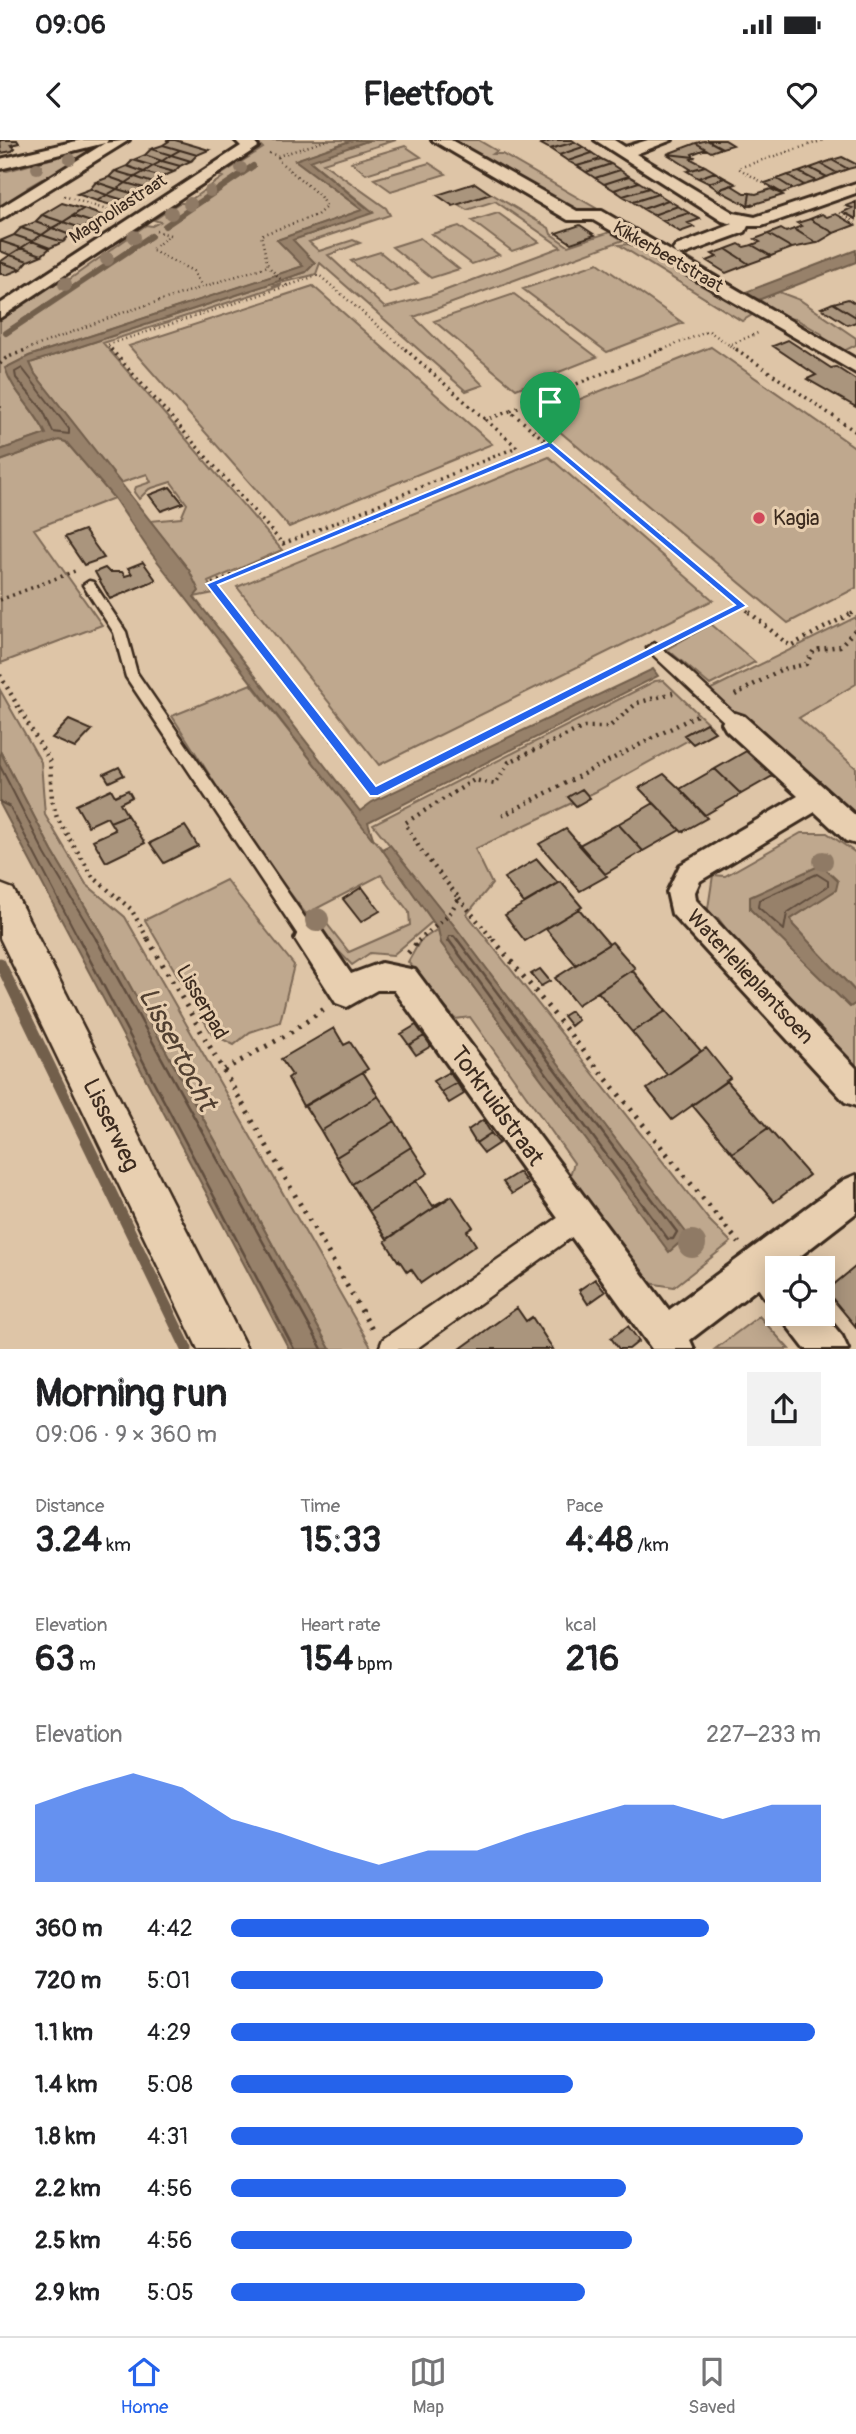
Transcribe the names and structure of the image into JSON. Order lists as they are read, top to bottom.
{
  "streets": {
    "street": [
      "Magnoliastraat",
      "Kikkerbeetstraat",
      "Waterlelieplantsoen",
      "Torkruidstraat",
      "Lisserweg"
    ],
    "path": ["Lisserpad"]
  },
  "water": ["Lissertocht"],
  "places": ["Kagia"],
  "page": {
    "status": "09:06",
    "header": "Fleetfoot",
    "heading": ["Morning run", "09:06 · 9 × 360 m"],
    "stats": [
      ["Distance", "3.24 km"],
      ["Time", "15:33"],
      ["Pace", "4:48 /km"],
      ["Elevation", "63 m"],
      ["Heart rate", "154 bpm"],
      ["kcal", "216"]
    ],
    "chart": ["Elevation", "227–233 m"],
    "list": [
      {
        "name": "360 m",
        "note": "4:42"
      },
      {
        "name": "720 m",
        "note": "5:01"
      },
      {
        "name": "1.1 km",
        "note": "4:29"
      },
      {
        "name": "1.4 km",
        "note": "5:08"
      },
      {
        "name": "1.8 km",
        "note": "4:31"
      },
      {
        "name": "2.2 km",
        "note": "4:56"
      },
      {
        "name": "2.5 km",
        "note": "4:56"
      },
      {
        "name": "2.9 km",
        "note": "5:05"
      }
    ],
    "tabs": ["Home", "Map", "Saved"]
  }
}
